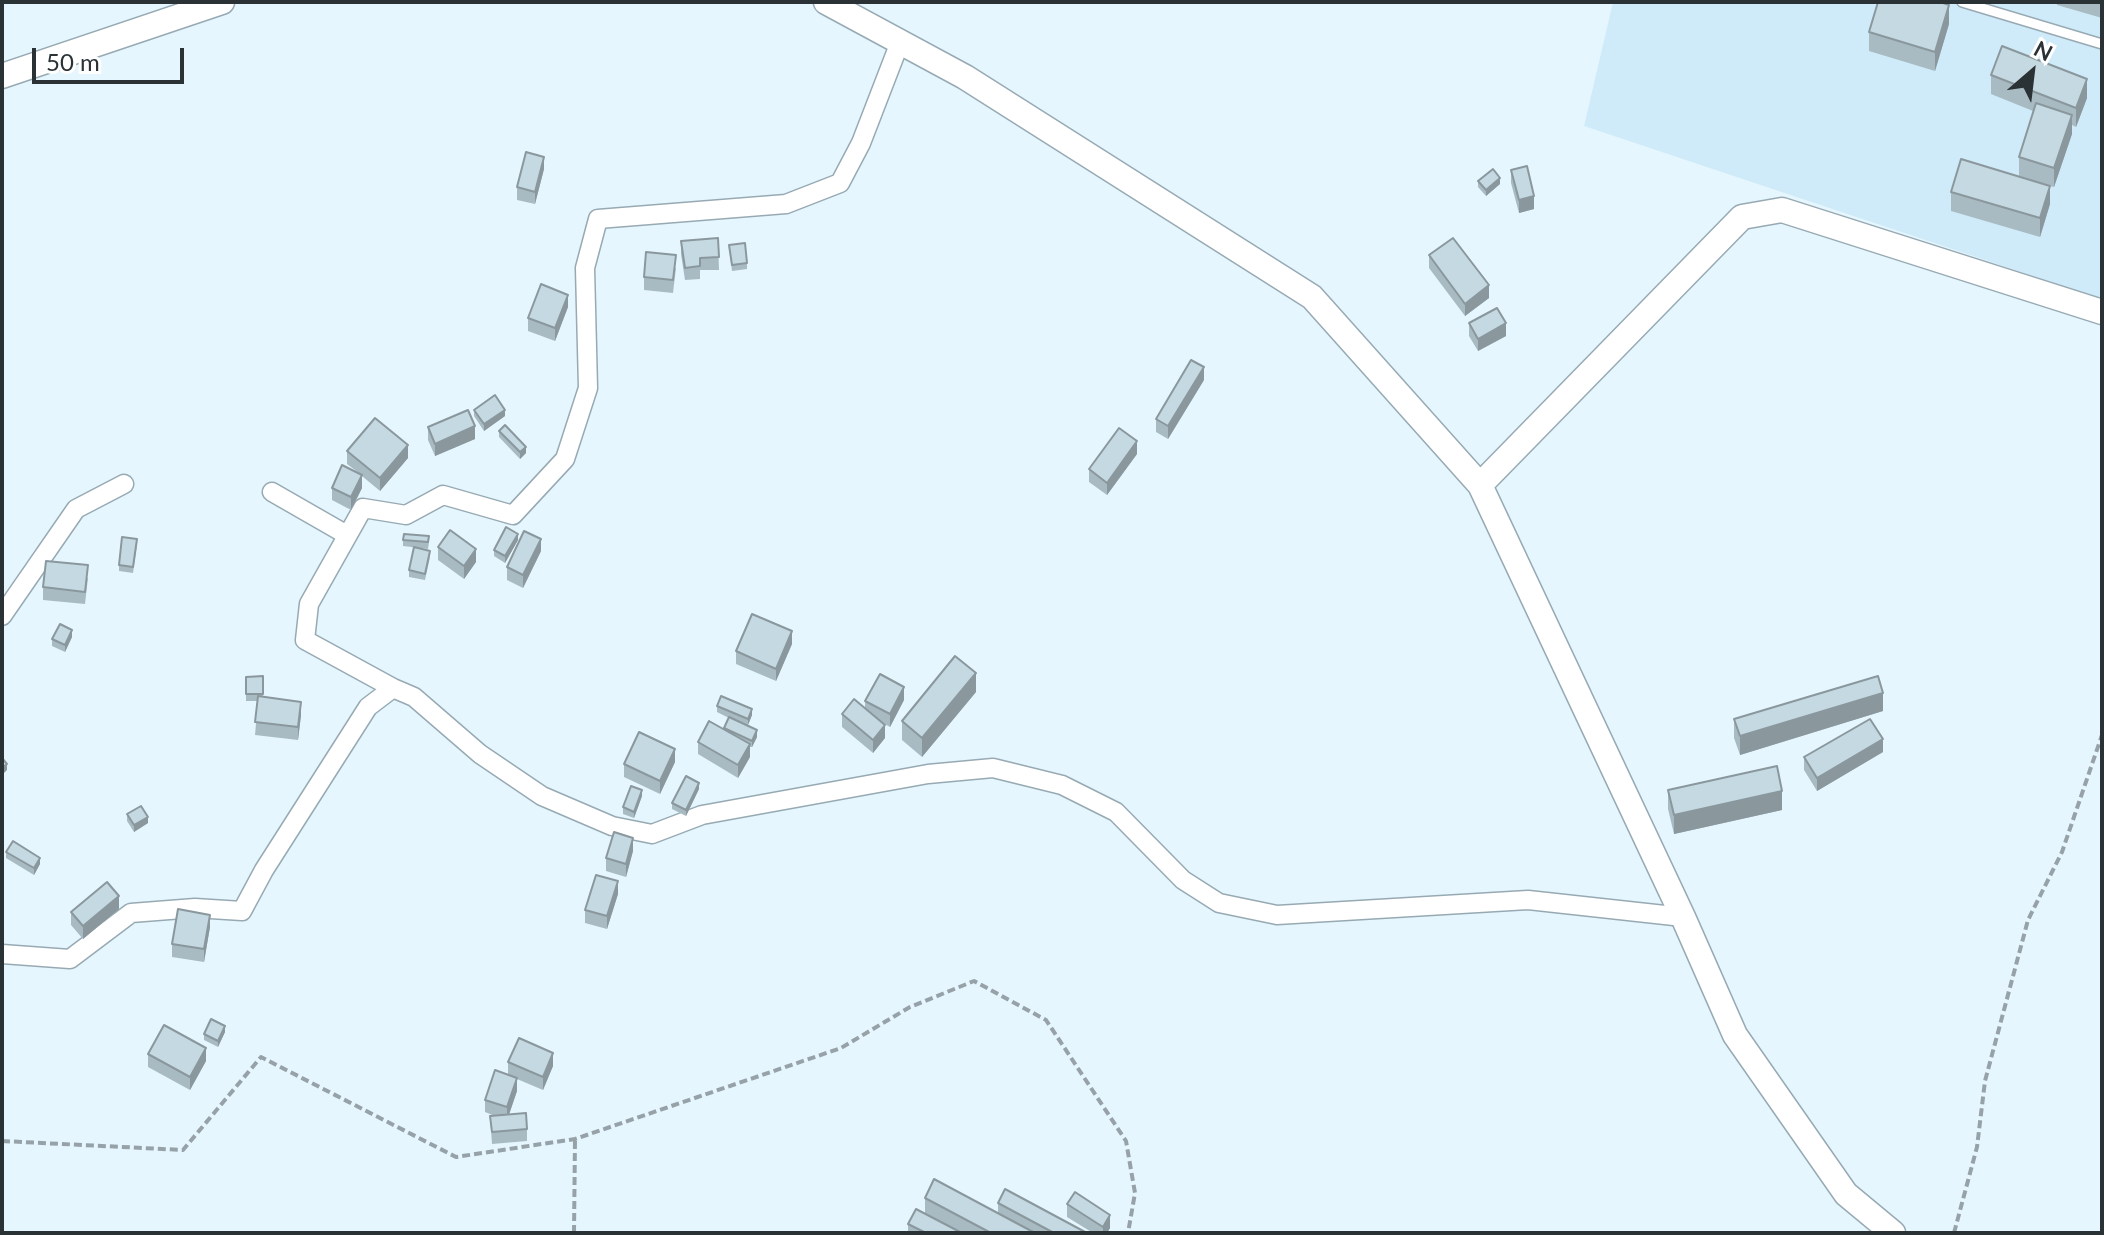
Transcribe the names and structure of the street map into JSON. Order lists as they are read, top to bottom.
{
  "scale_bar": "50 m",
  "north": "top right"
}
